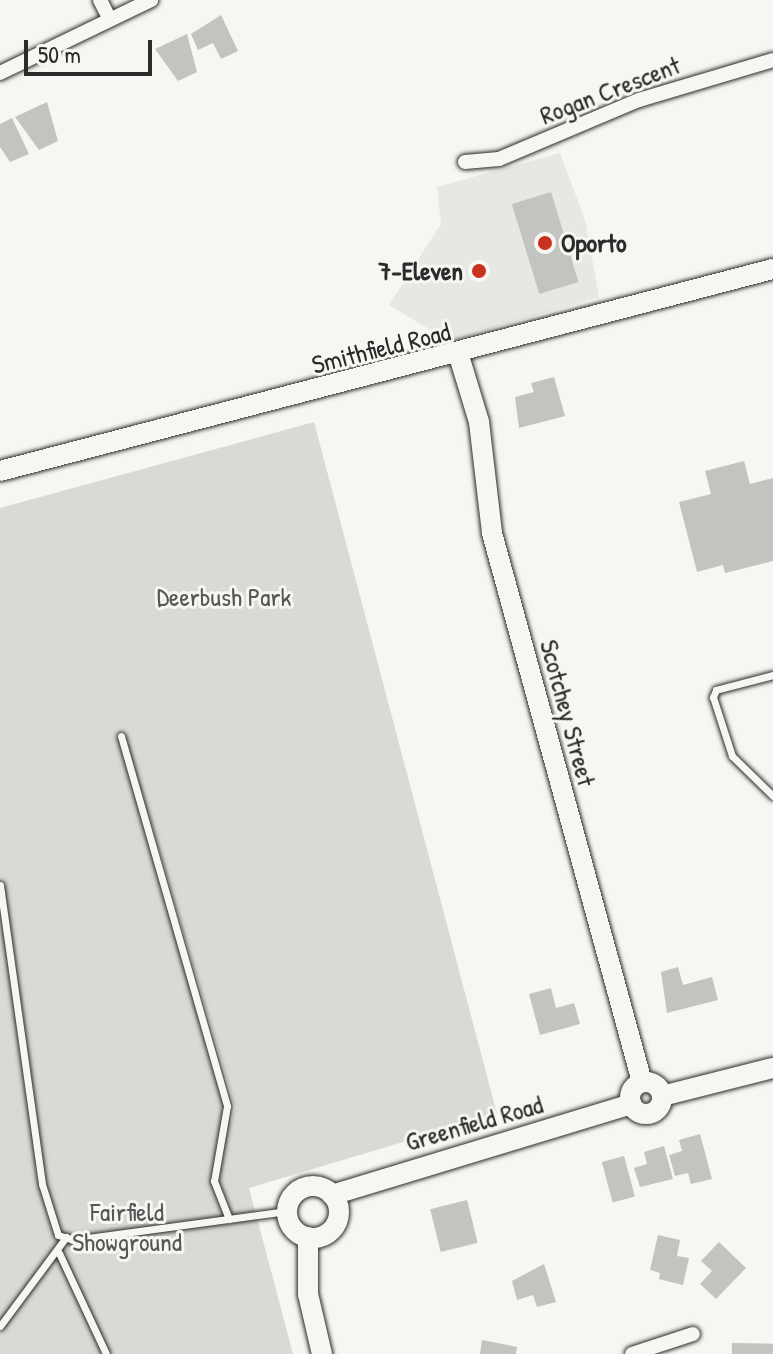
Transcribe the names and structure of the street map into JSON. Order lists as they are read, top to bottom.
{
  "streets": {
    "street": [
      "Rogan Crescent",
      "Smithfield Road",
      "Scotchey Street",
      "Greenfield Road"
    ]
  },
  "crossings": [
    ["Smithfield Road", "Scotchey Street"],
    ["Scotchey Street", "Greenfield Road"]
  ],
  "parks": ["Deerbush Park", "Fairfield Showground"],
  "places": ["Oporto", "7-Eleven"],
  "scale_bar": "50 m"
}
